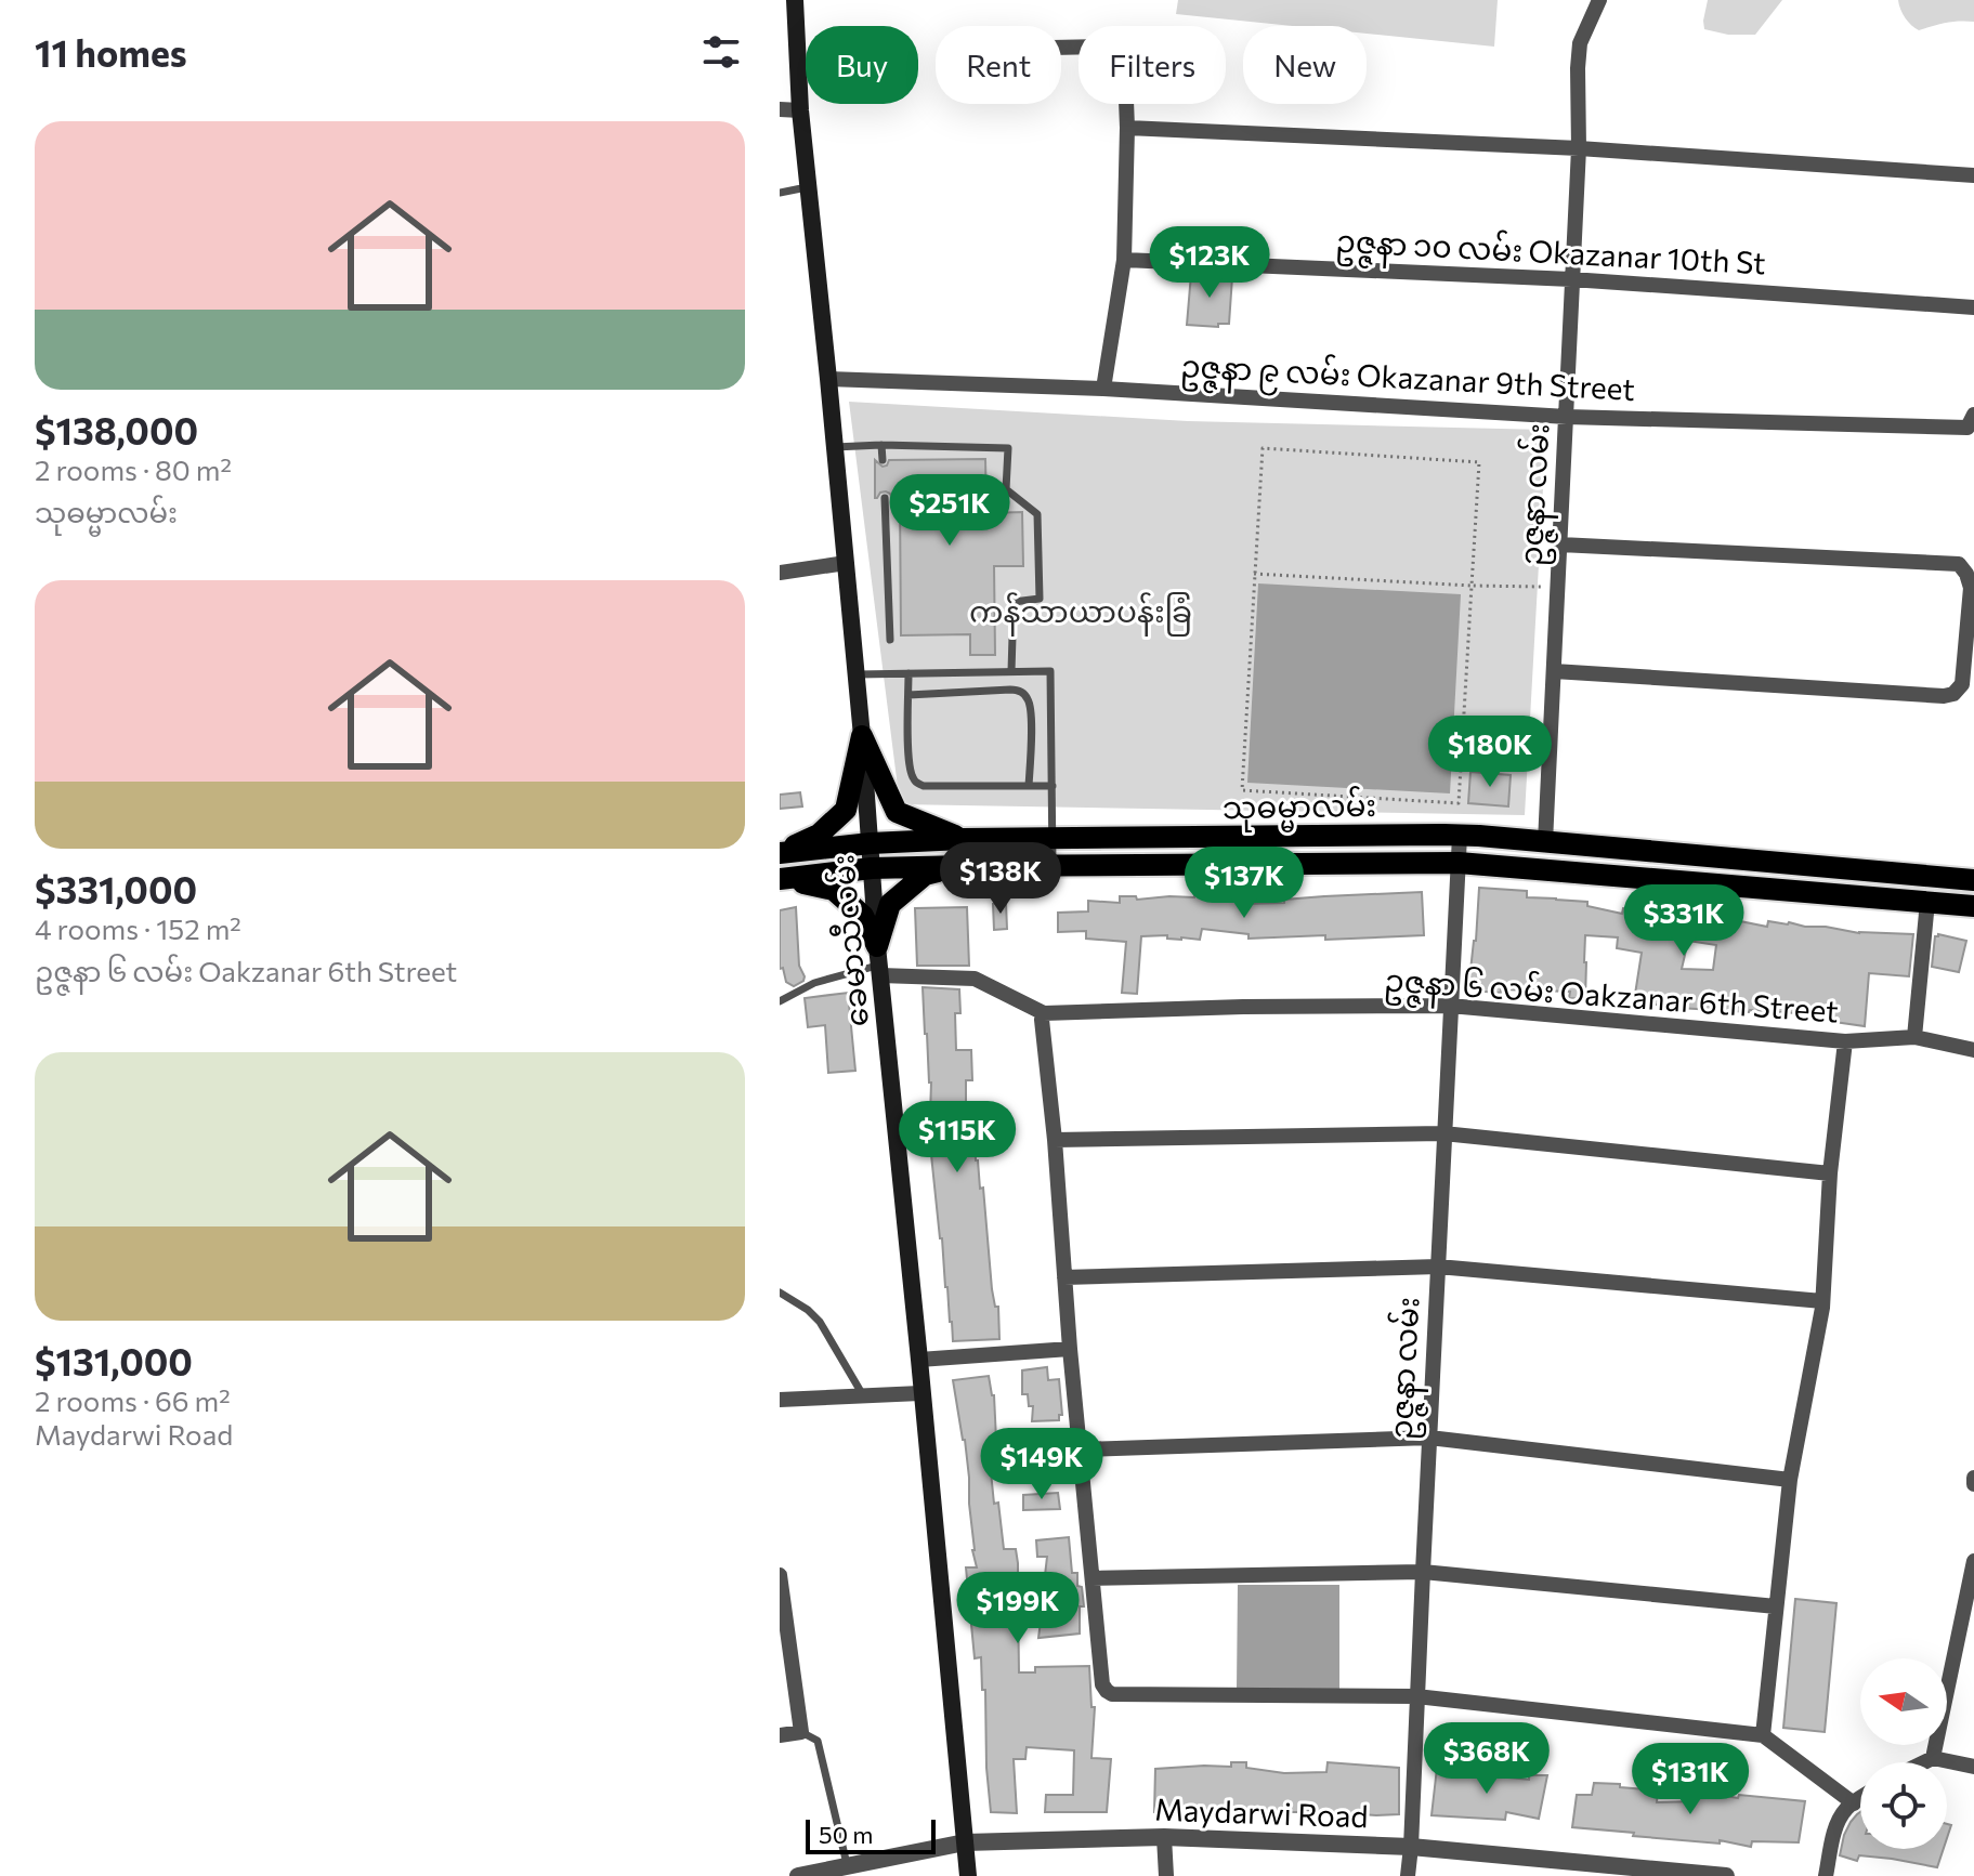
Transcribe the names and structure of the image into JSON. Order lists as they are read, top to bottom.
{
  "streets": {
    "main road": ["သုဓမ္မာလမ်း", "ခေမာသီလမ်း"],
    "street": [
      "ဥဇ္ဇနာ ၁၀ လမ်း Okazanar 10th St",
      "ဥဇ္ဇနာ ၉ လမ်း Okazanar 9th Street",
      "ဥဇ္ဇနာ လမ်း",
      "ဥဇ္ဇနာ ၆ လမ်း Oakzanar 6th Street",
      "Maydarwi Road"
    ]
  },
  "crossings": [
    ["ဥဇ္ဇနာ ၁၀ လမ်း Okazanar 10th St", "ဥဇ္ဇနာ လမ်း"],
    ["ဥဇ္ဇနာ ၉ လမ်း Okazanar 9th Street", "ဥဇ္ဇနာ လမ်း"],
    ["ဥဇ္ဇနာ ၉ လမ်း Okazanar 9th Street", "ခေမာသီလမ်း"],
    ["ဥဇ္ဇနာ လမ်း", "သုဓမ္မာလမ်း"],
    ["ဥဇ္ဇနာ လမ်း", "ဥဇ္ဇနာ ၆ လမ်း Oakzanar 6th Street"],
    ["ဥဇ္ဇနာ လမ်း", "Maydarwi Road"],
    ["သုဓမ္မာလမ်း", "ခေမာသီလမ်း"],
    ["ခေမာသီလမ်း", "Maydarwi Road"]
  ],
  "parks": ["ကန်သာယာပန်းခြံ"],
  "scale_bar": "50 m",
  "north": "left",
  "page": {
    "heading": "11 homes",
    "chip": [
      "Buy",
      "Rent",
      "Filters",
      "New"
    ],
    "list": [
      {
        "name": "$138,000",
        "note": "2 rooms · 80 m² · သုဓမ္မာလမ်း"
      },
      {
        "name": "$331,000",
        "note": "4 rooms · 152 m² · ဥဇ္ဇနာ ၆ လမ်း Oakzanar 6th Street"
      },
      {
        "name": "$131,000",
        "note": "2 rooms · 66 m² · Maydarwi Road"
      }
    ],
    "price": [
      "$123K",
      "$251K",
      "$180K",
      "$138K",
      "$137K",
      "$331K",
      "$115K",
      "$149K",
      "$199K",
      "$368K",
      "$131K"
    ],
    "scale": "50 m"
  }
}
